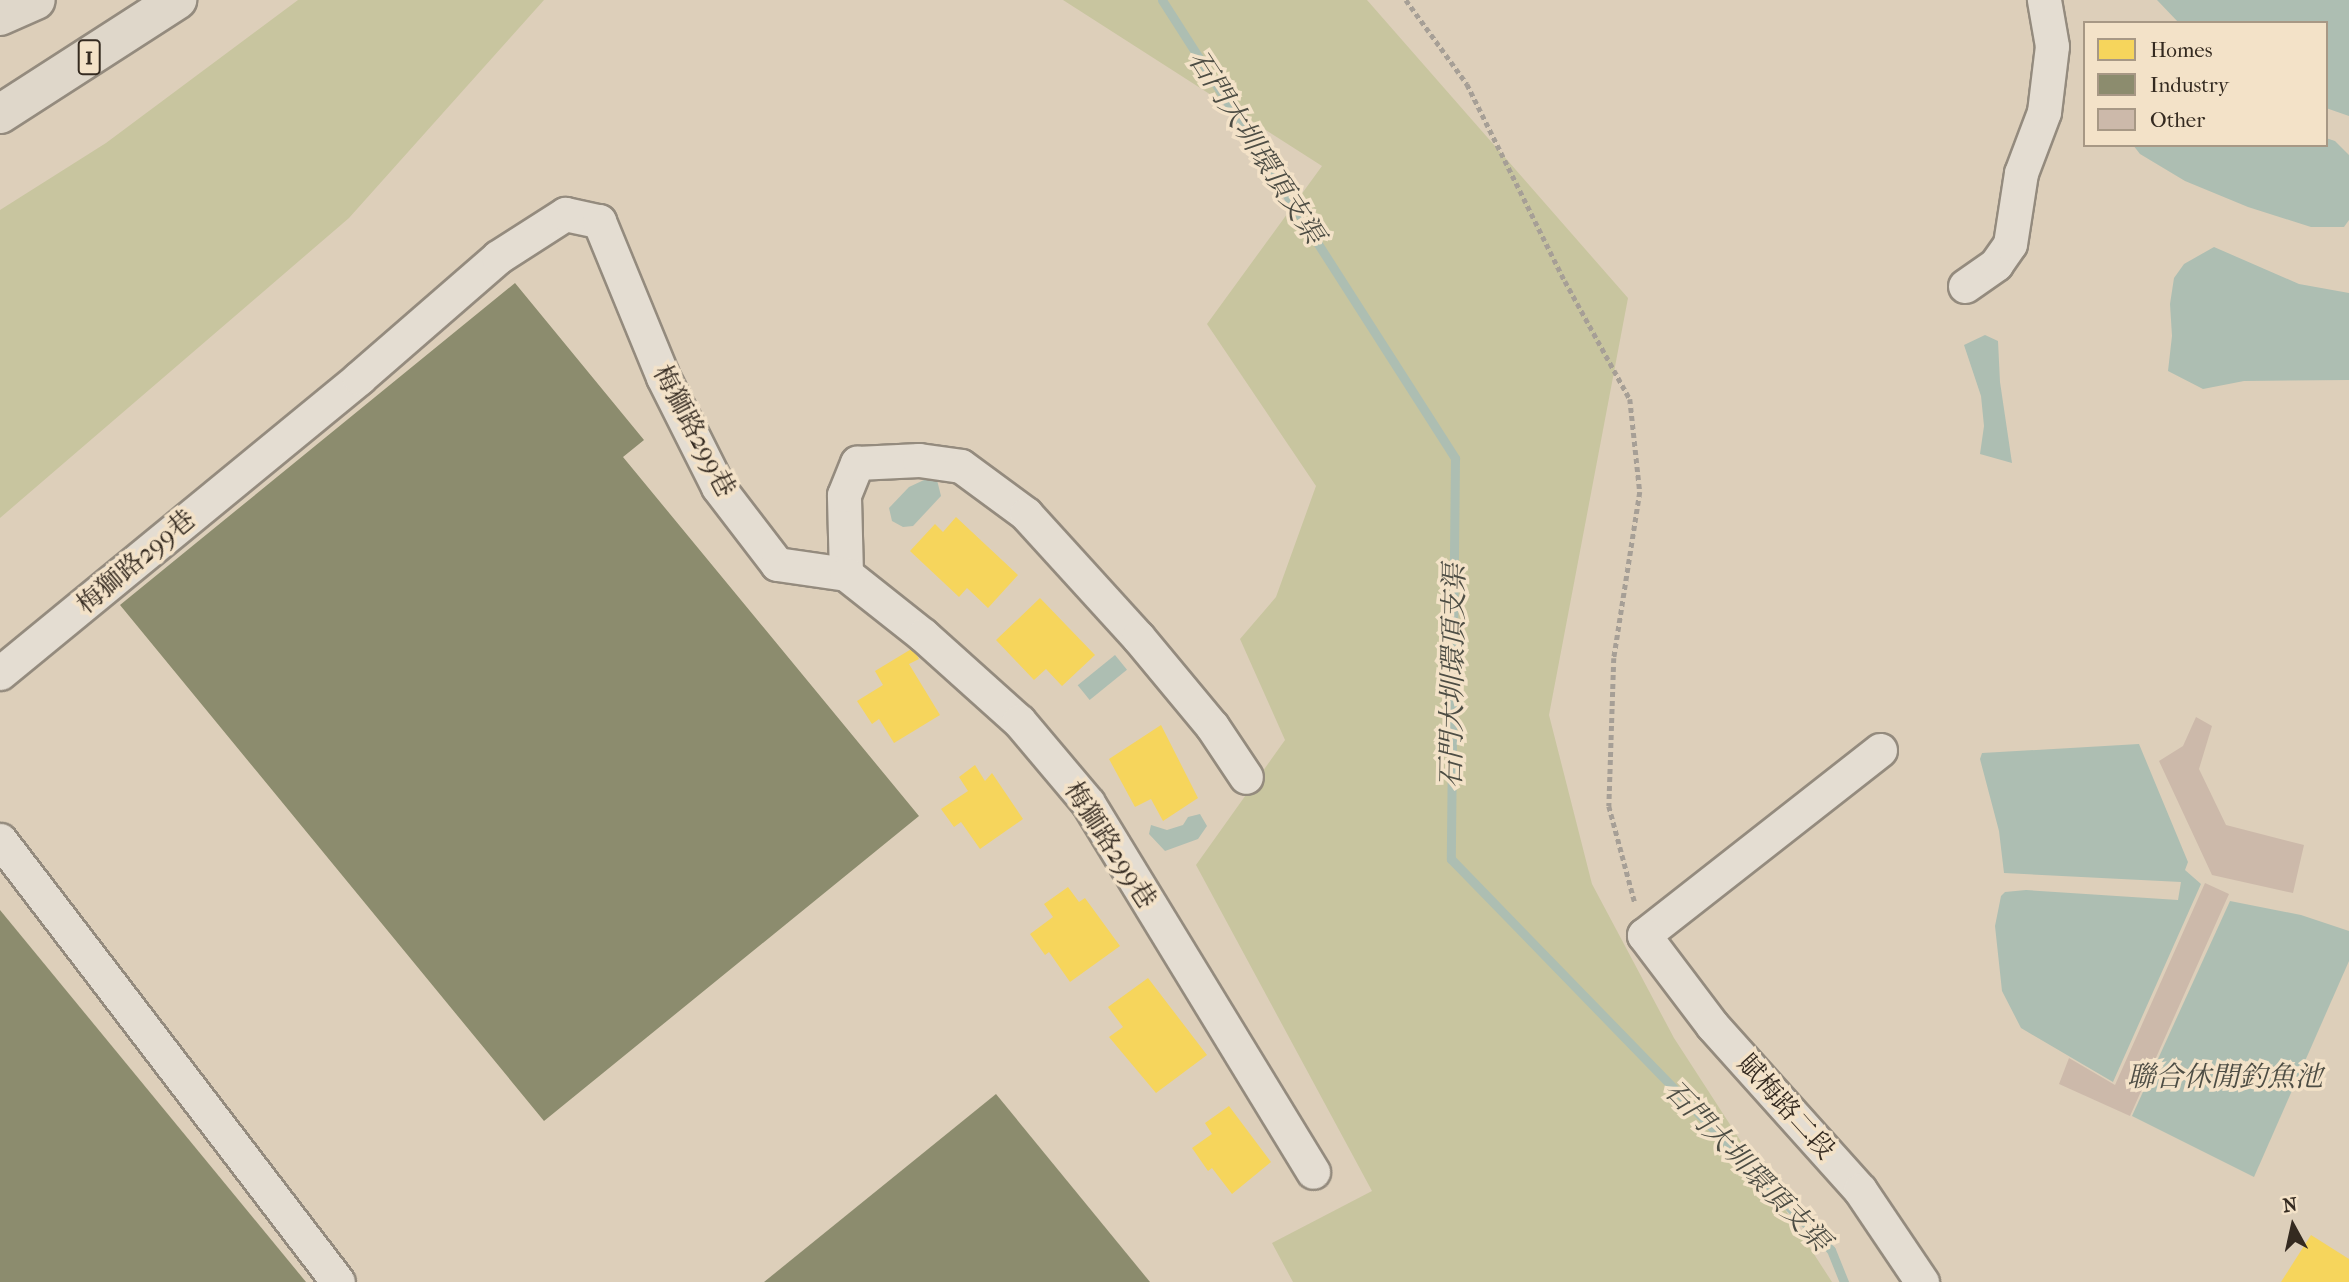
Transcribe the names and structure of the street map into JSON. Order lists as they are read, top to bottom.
{
  "streets": {
    "highway": ["1"],
    "lane": ["梅獅路299巷", "賦梅路二段"]
  },
  "water": ["石門大圳環頂支渠", "聯合休閒釣魚池"],
  "legend": ["Homes", "Industry", "Other"],
  "north": "top"
}
